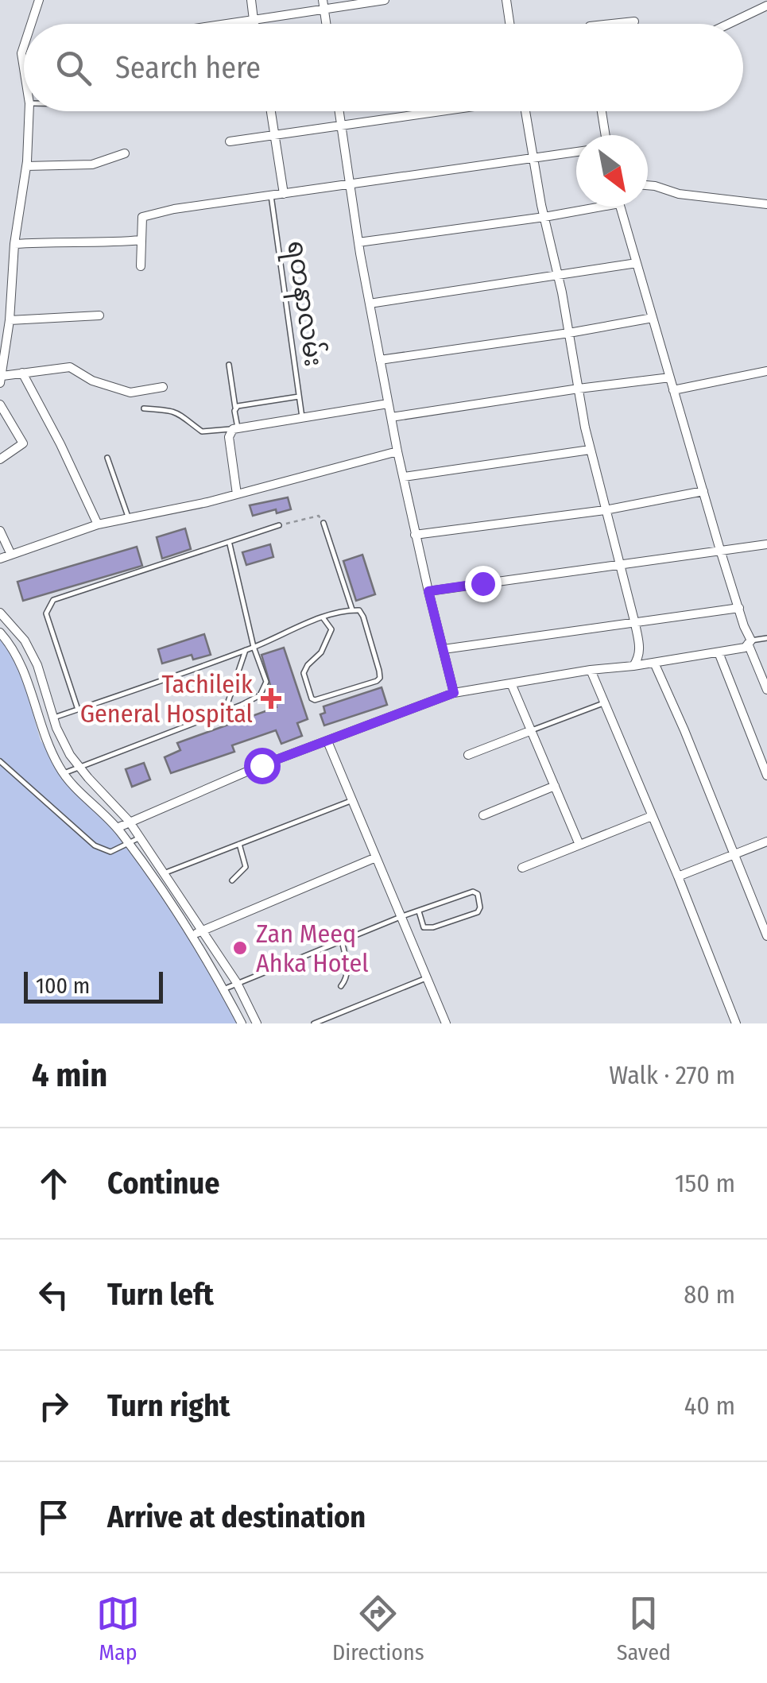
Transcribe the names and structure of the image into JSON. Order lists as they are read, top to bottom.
{
  "streets": {
    "lane": ["ရတနာလမ်း"]
  },
  "places": {
    "health": ["Tachileik General Hospital"],
    "other": ["Zan Meeq Ahka Hotel"]
  },
  "scale_bar": "100 m",
  "north": "bottom right",
  "page": {
    "search": "Search here",
    "scale": "100 m",
    "heading": ["4 min", "Walk · 270 m"],
    "list": [
      ["Continue", "150 m"],
      ["Turn left", "80 m"],
      ["Turn right", "40 m"],
      "Arrive at destination"
    ],
    "nav": ["Map", "Directions", "Saved"]
  }
}
